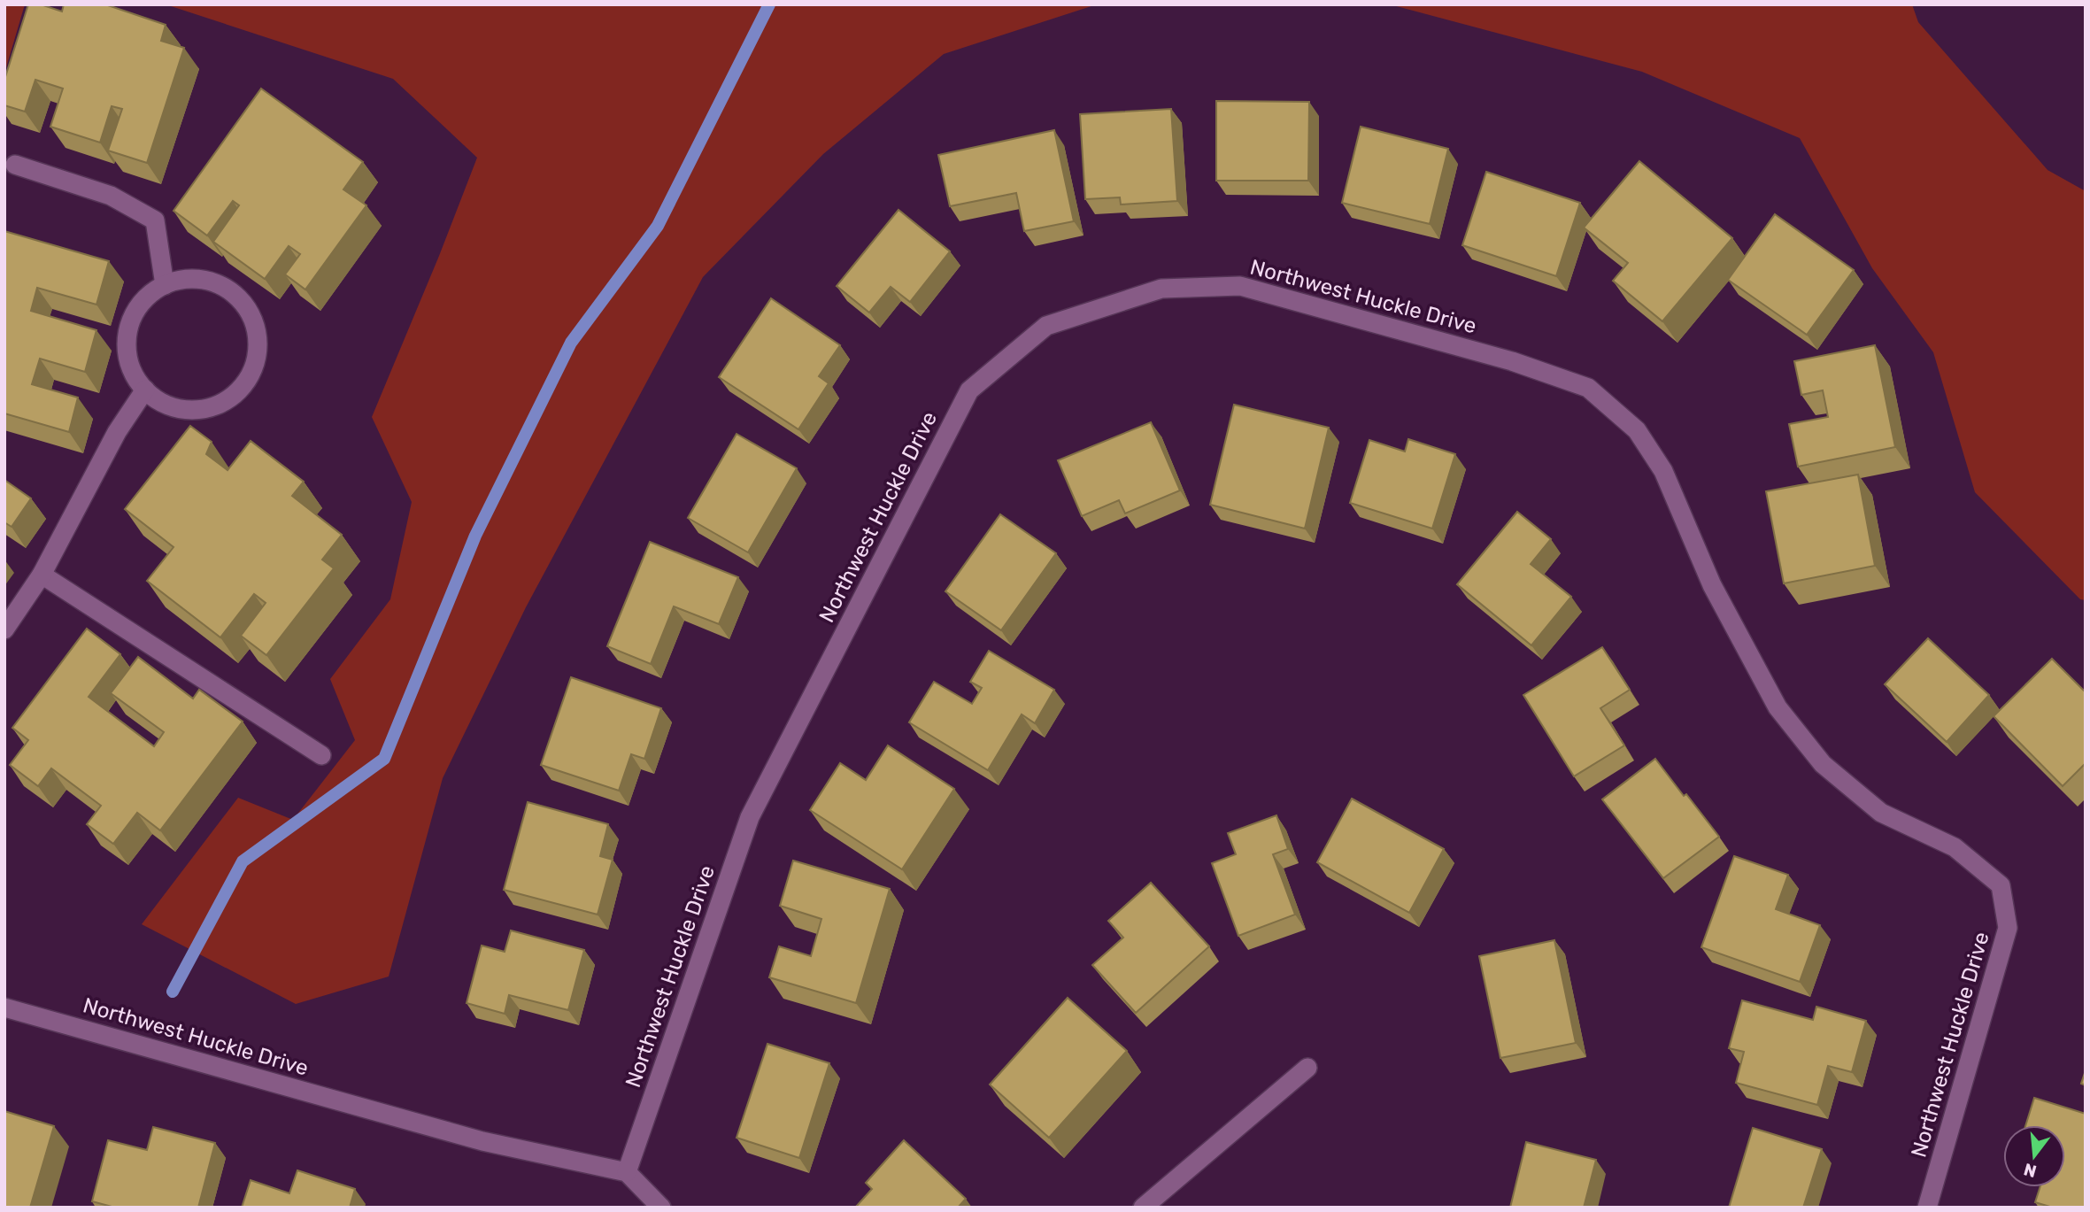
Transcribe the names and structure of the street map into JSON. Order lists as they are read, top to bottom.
{
  "streets": {
    "street": ["Northwest Huckle Drive"]
  },
  "north": "bottom"
}
